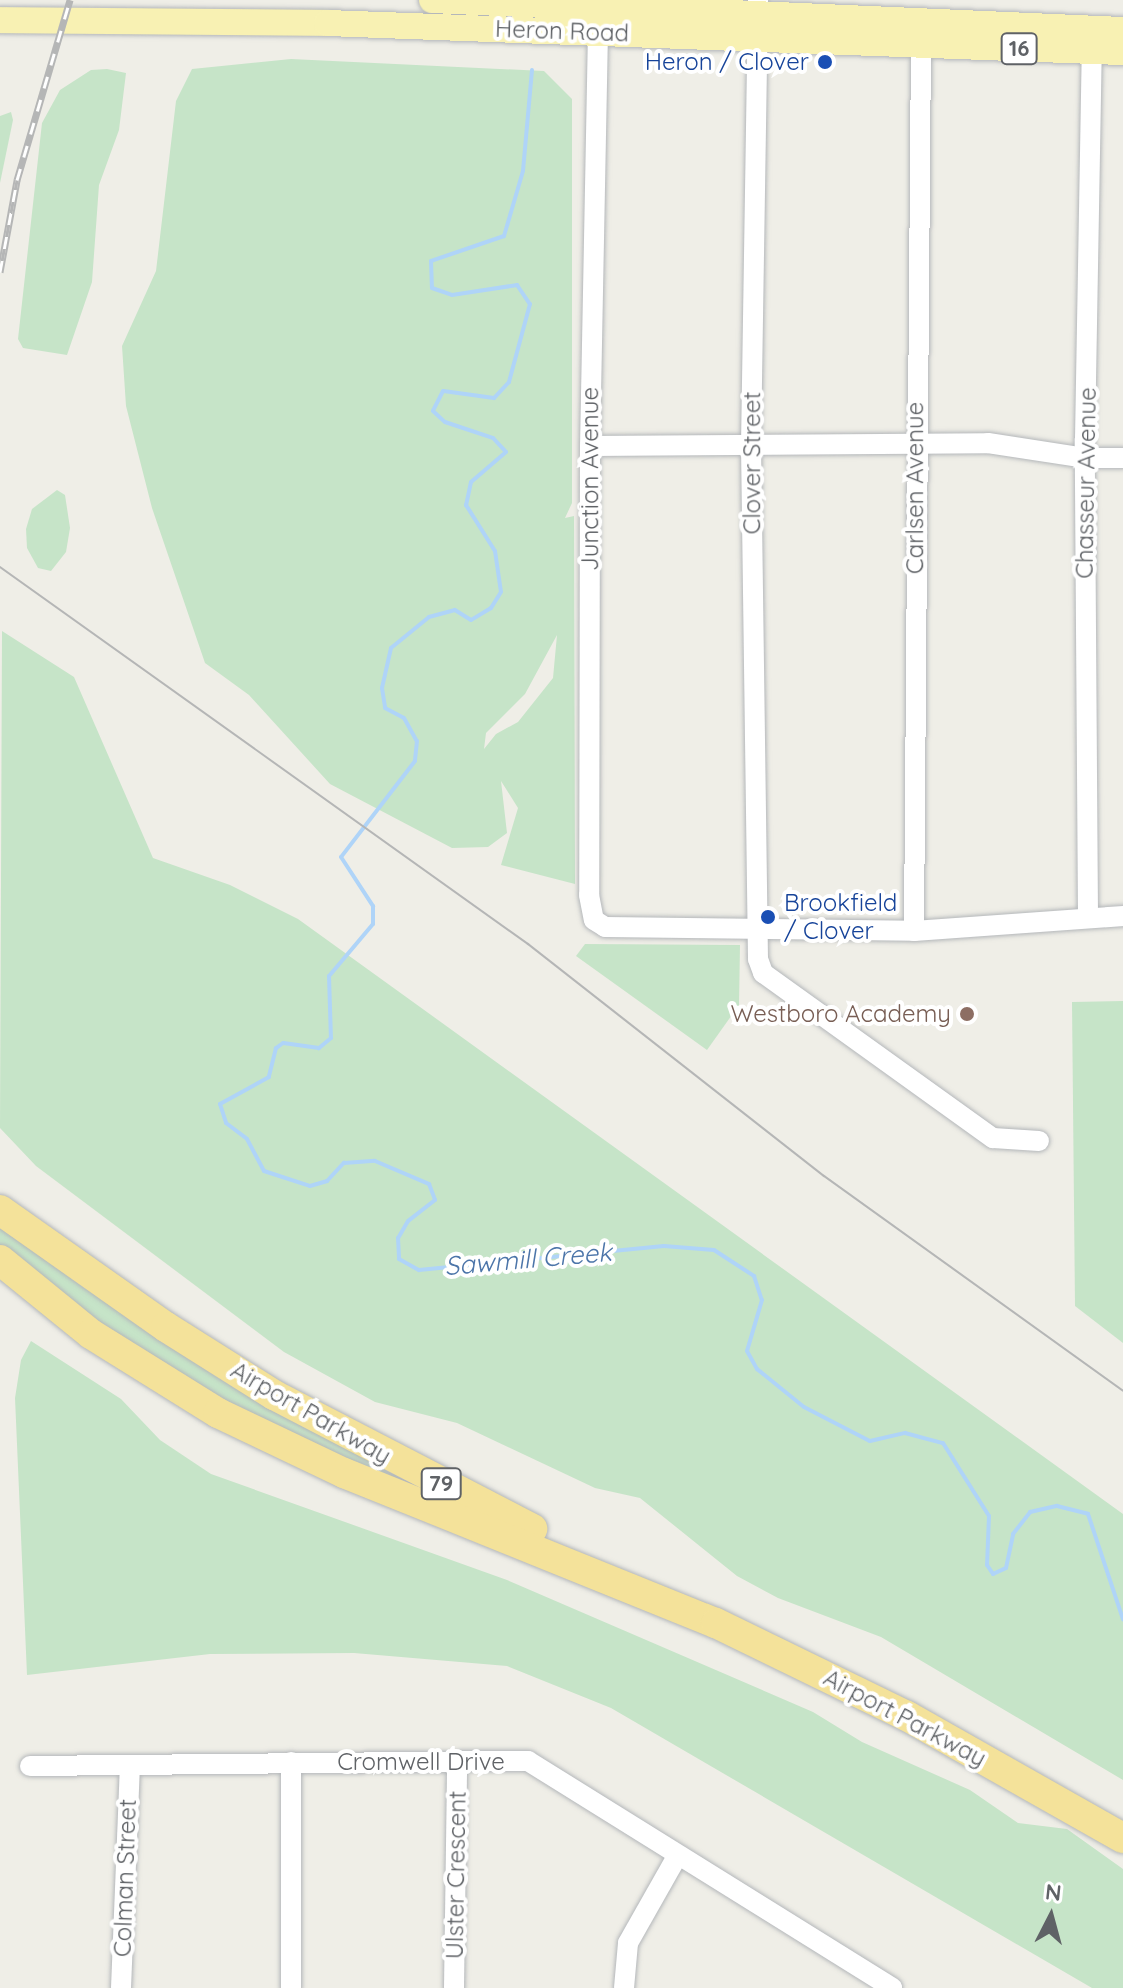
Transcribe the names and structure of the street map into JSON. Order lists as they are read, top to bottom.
{
  "streets": {
    "highway": ["Airport Parkway", "79"],
    "main road": ["Heron Road", "16"],
    "street": [
      "Clover Street",
      "Junction Avenue",
      "Chasseur Avenue",
      "Carlsen Avenue",
      "Cromwell Drive",
      "Ulster Crescent",
      "Colman Street"
    ]
  },
  "crossings": [
    ["Heron Road", "Clover Street"],
    ["Heron Road", "Junction Avenue"],
    ["Heron Road", "Chasseur Avenue"],
    ["Heron Road", "Carlsen Avenue"],
    ["Clover Street", "Junction Avenue"],
    ["Cromwell Drive", "Ulster Crescent"],
    ["Cromwell Drive", "Colman Street"]
  ],
  "water": ["Sawmill Creek"],
  "places": ["Heron / Clover", "Brookfield / Clover", "Westboro Academy"],
  "north": "top"
}
